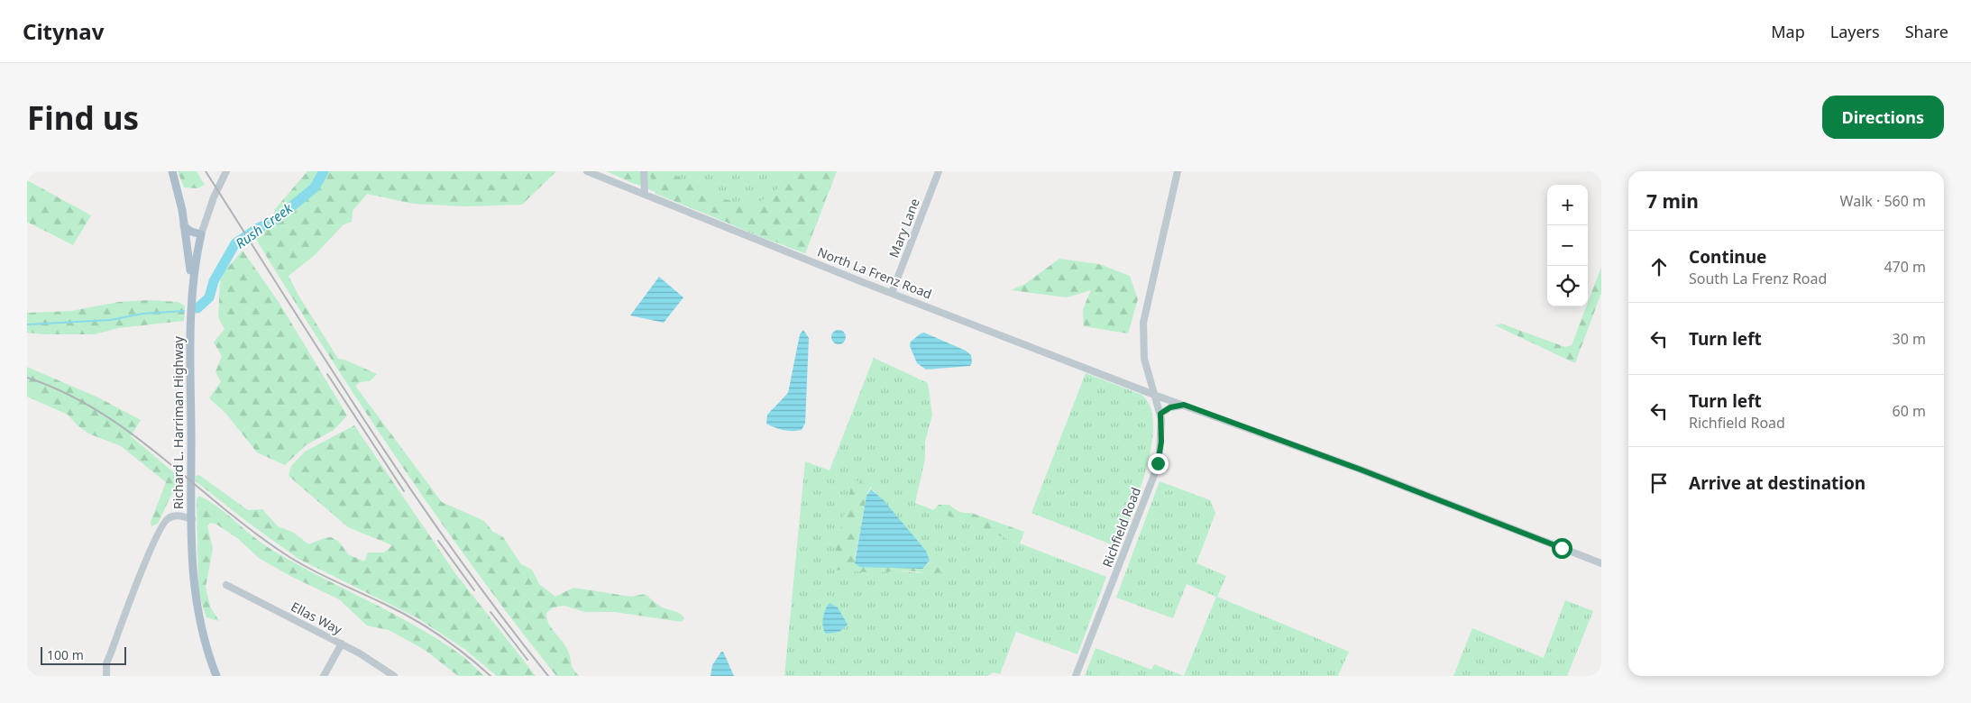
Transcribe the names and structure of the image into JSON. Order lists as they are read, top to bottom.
{
  "streets": {
    "main road": ["Richard L. Harriman Highway"],
    "street": [
      "Mary Lane",
      "North La Frenz Road",
      "Richfield Road",
      "Ellas Way"
    ]
  },
  "crossings": [
    ["Mary Lane", "North La Frenz Road"],
    ["North La Frenz Road", "Richfield Road"]
  ],
  "water": ["Rush Creek"],
  "scale_bar": "100 m",
  "page": {
    "header": "Citynav",
    "nav": ["Map", "Layers", "Share"],
    "buttons": "Directions",
    "title": "Find us",
    "heading": ["7 min", "Walk · 560 m"],
    "map_buttons": ["+", "−"],
    "list": [
      ["Continue", "South La Frenz Road", "470 m"],
      ["Turn left", "30 m"],
      ["Turn left", "Richfield Road", "60 m"],
      "Arrive at destination"
    ],
    "scale": "100 m"
  }
}
